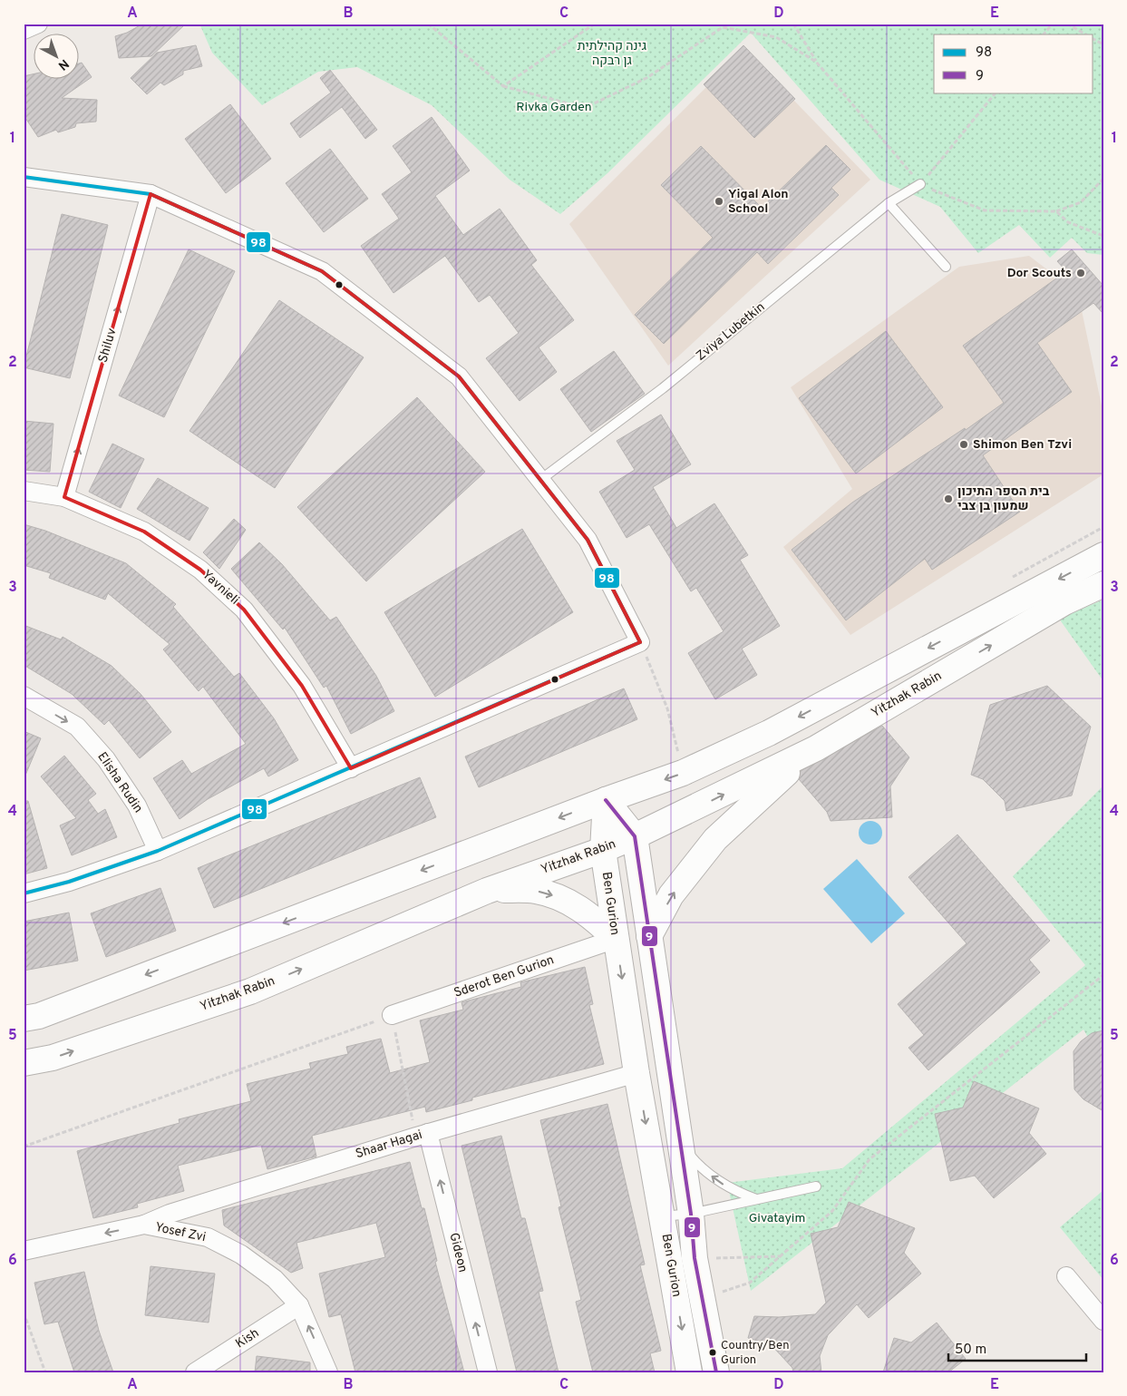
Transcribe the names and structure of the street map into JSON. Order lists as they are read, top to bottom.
{
  "streets": {
    "main road": ["Yitzhak Rabin", "Ben Gurion"],
    "street": [
      "Shiluv",
      "Yavnieli",
      "Elisha Rudin",
      "Sderot Ben Gurion",
      "Shaar Hagai",
      "Yosef Zvi",
      "Gideon",
      "Kish"
    ],
    "lane": ["Zviya Lubetkin"]
  },
  "crossings": [
    ["Shiluv", "Yavnieli"],
    ["Yitzhak Rabin", "Ben Gurion"],
    ["Ben Gurion", "Sderot Ben Gurion"],
    ["Ben Gurion", "Shaar Hagai"],
    ["Shaar Hagai", "Yosef Zvi"],
    ["Shaar Hagai", "Gideon"],
    ["Yosef Zvi", "Kish"]
  ],
  "one_way": ["Shiluv", "Elisha Rudin", "Gideon"],
  "parks": ["גינה קהילתית גן רבקה", "Rivka Garden", "Givatayim"],
  "places": [
    "Yigal Alon School",
    "Dor Scouts",
    "Shimon Ben Tzvi",
    "בית הספר התיכון שמעון בן צבי",
    "Country/Ben Gurion"
  ],
  "lines": ["transit line 98", "transit line 9"],
  "legend": ["98", "9"],
  "scale_bar": "50 m",
  "north": "bottom right",
  "grid": {
    "columns": [
      "A",
      "B",
      "C",
      "D",
      "E"
    ],
    "rows": [
      "1",
      "2",
      "3",
      "4",
      "5",
      "6"
    ]
  }
}
